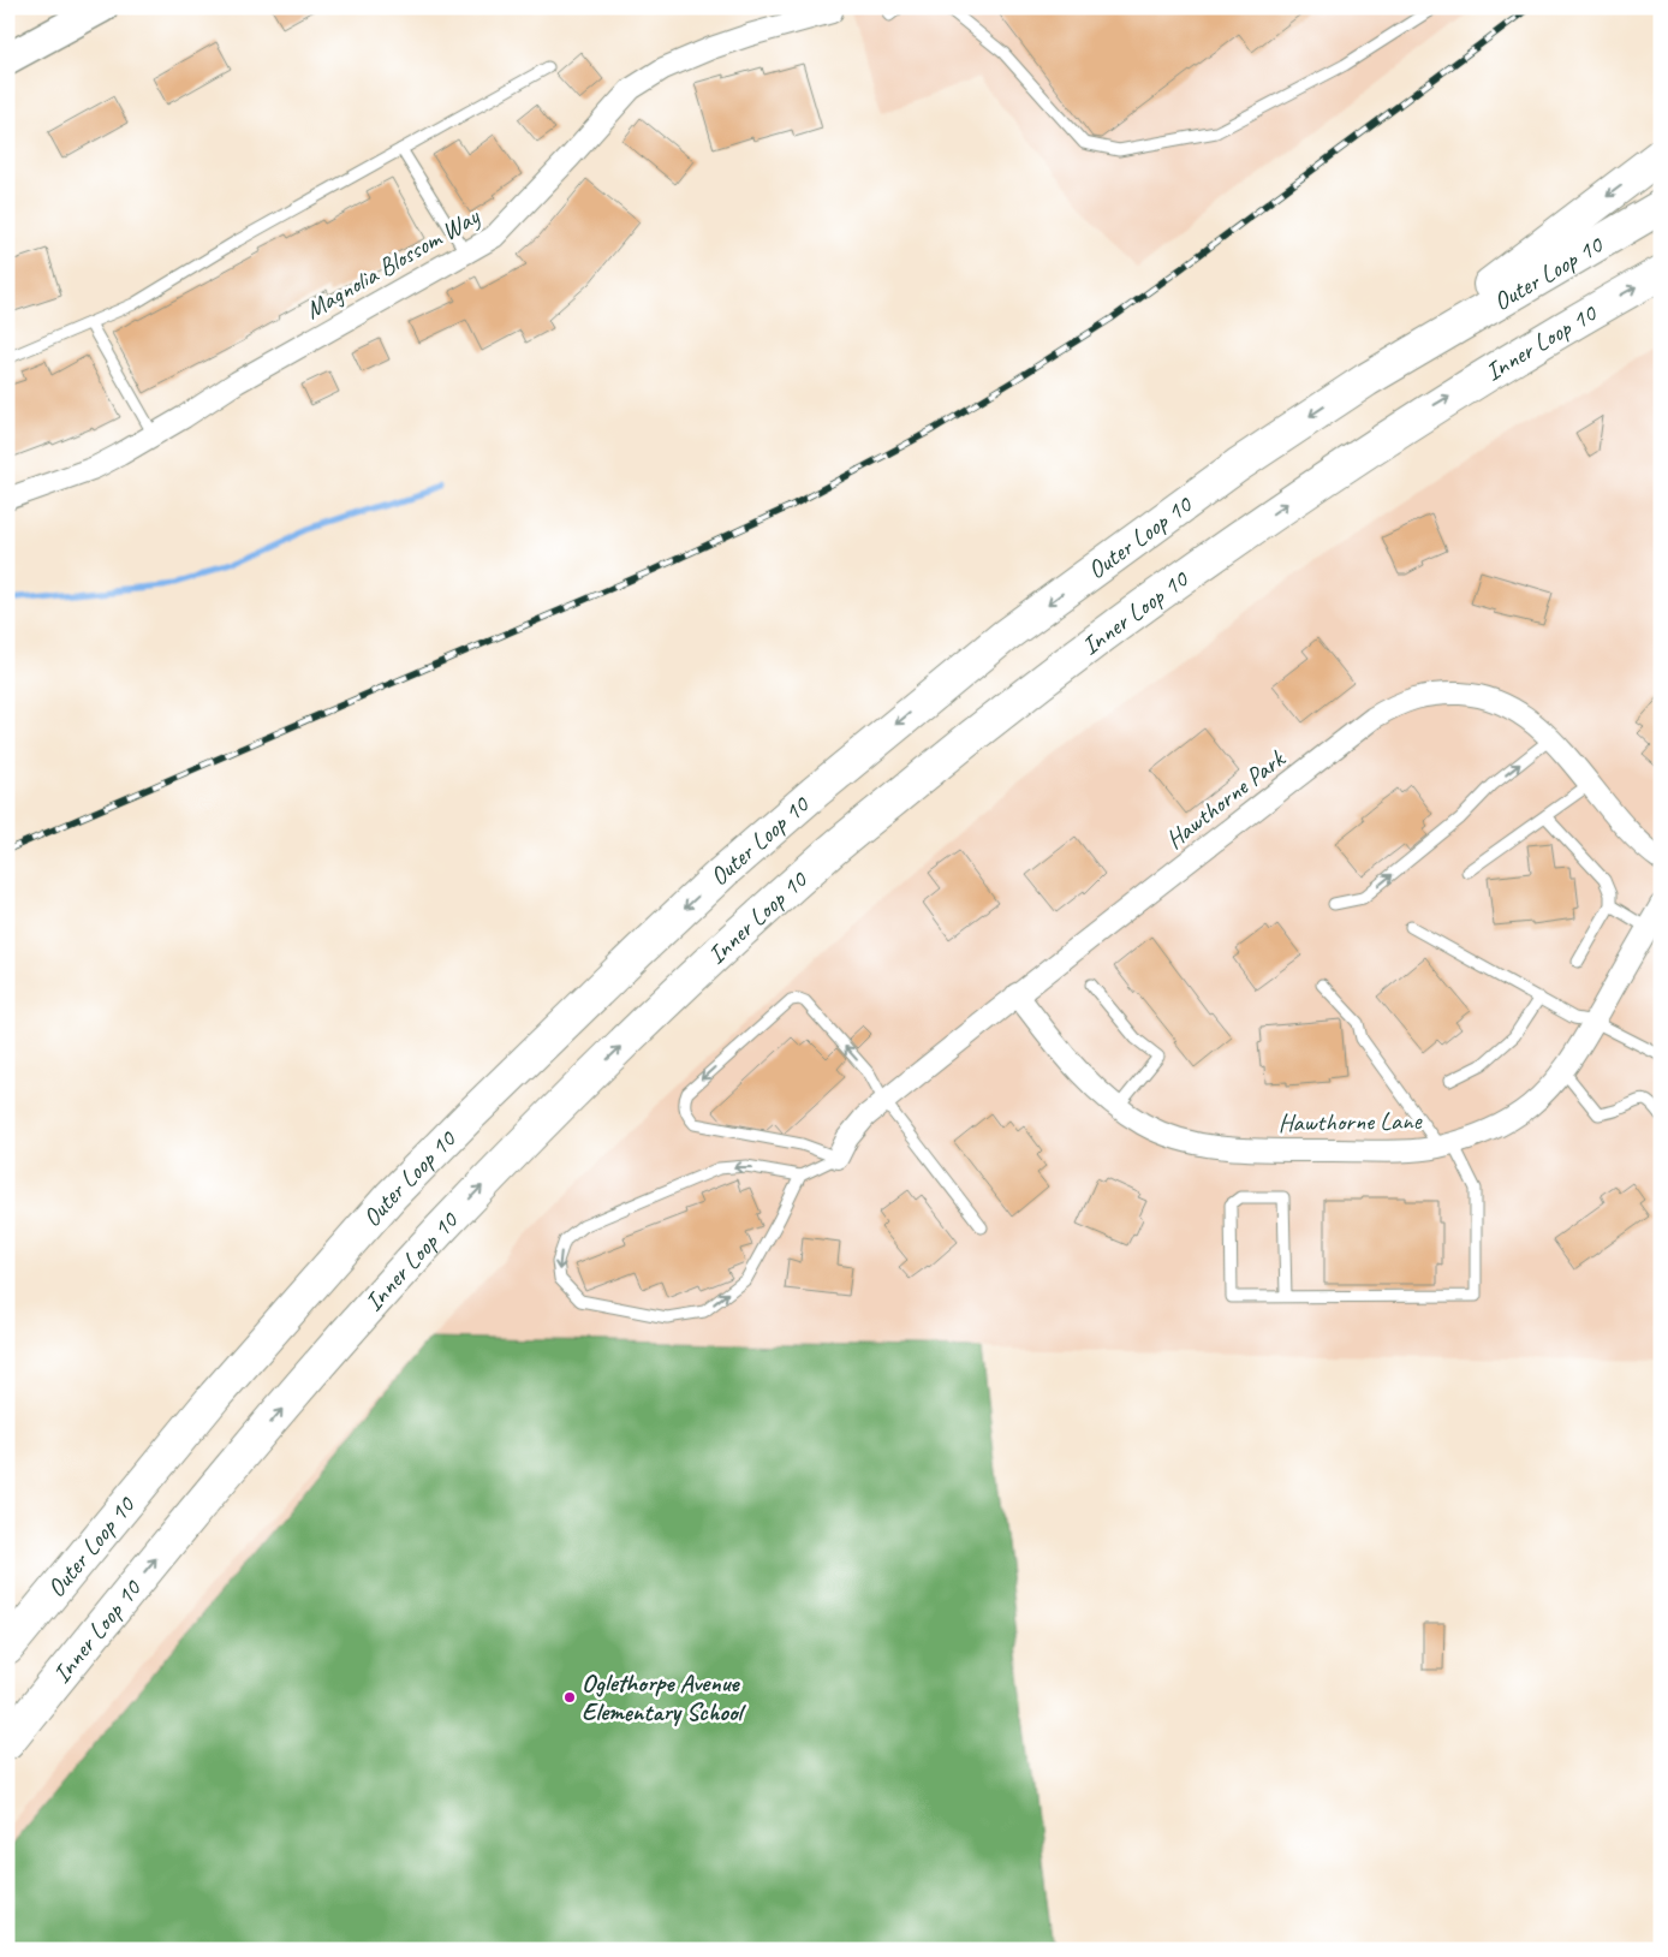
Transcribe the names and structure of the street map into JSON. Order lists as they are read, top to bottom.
{
  "streets": {
    "highway": ["Outer Loop 10", "Inner Loop 10"],
    "street": ["Magnolia Blossom Way", "Hawthorne Park", "Hawthorne Lane"]
  },
  "crossings": [
    ["Hawthorne Park", "Hawthorne Lane"]
  ],
  "one_way": ["Outer Loop 10", "Inner Loop 10"],
  "places": ["Oglethorpe Avenue Elementary School"]
}
